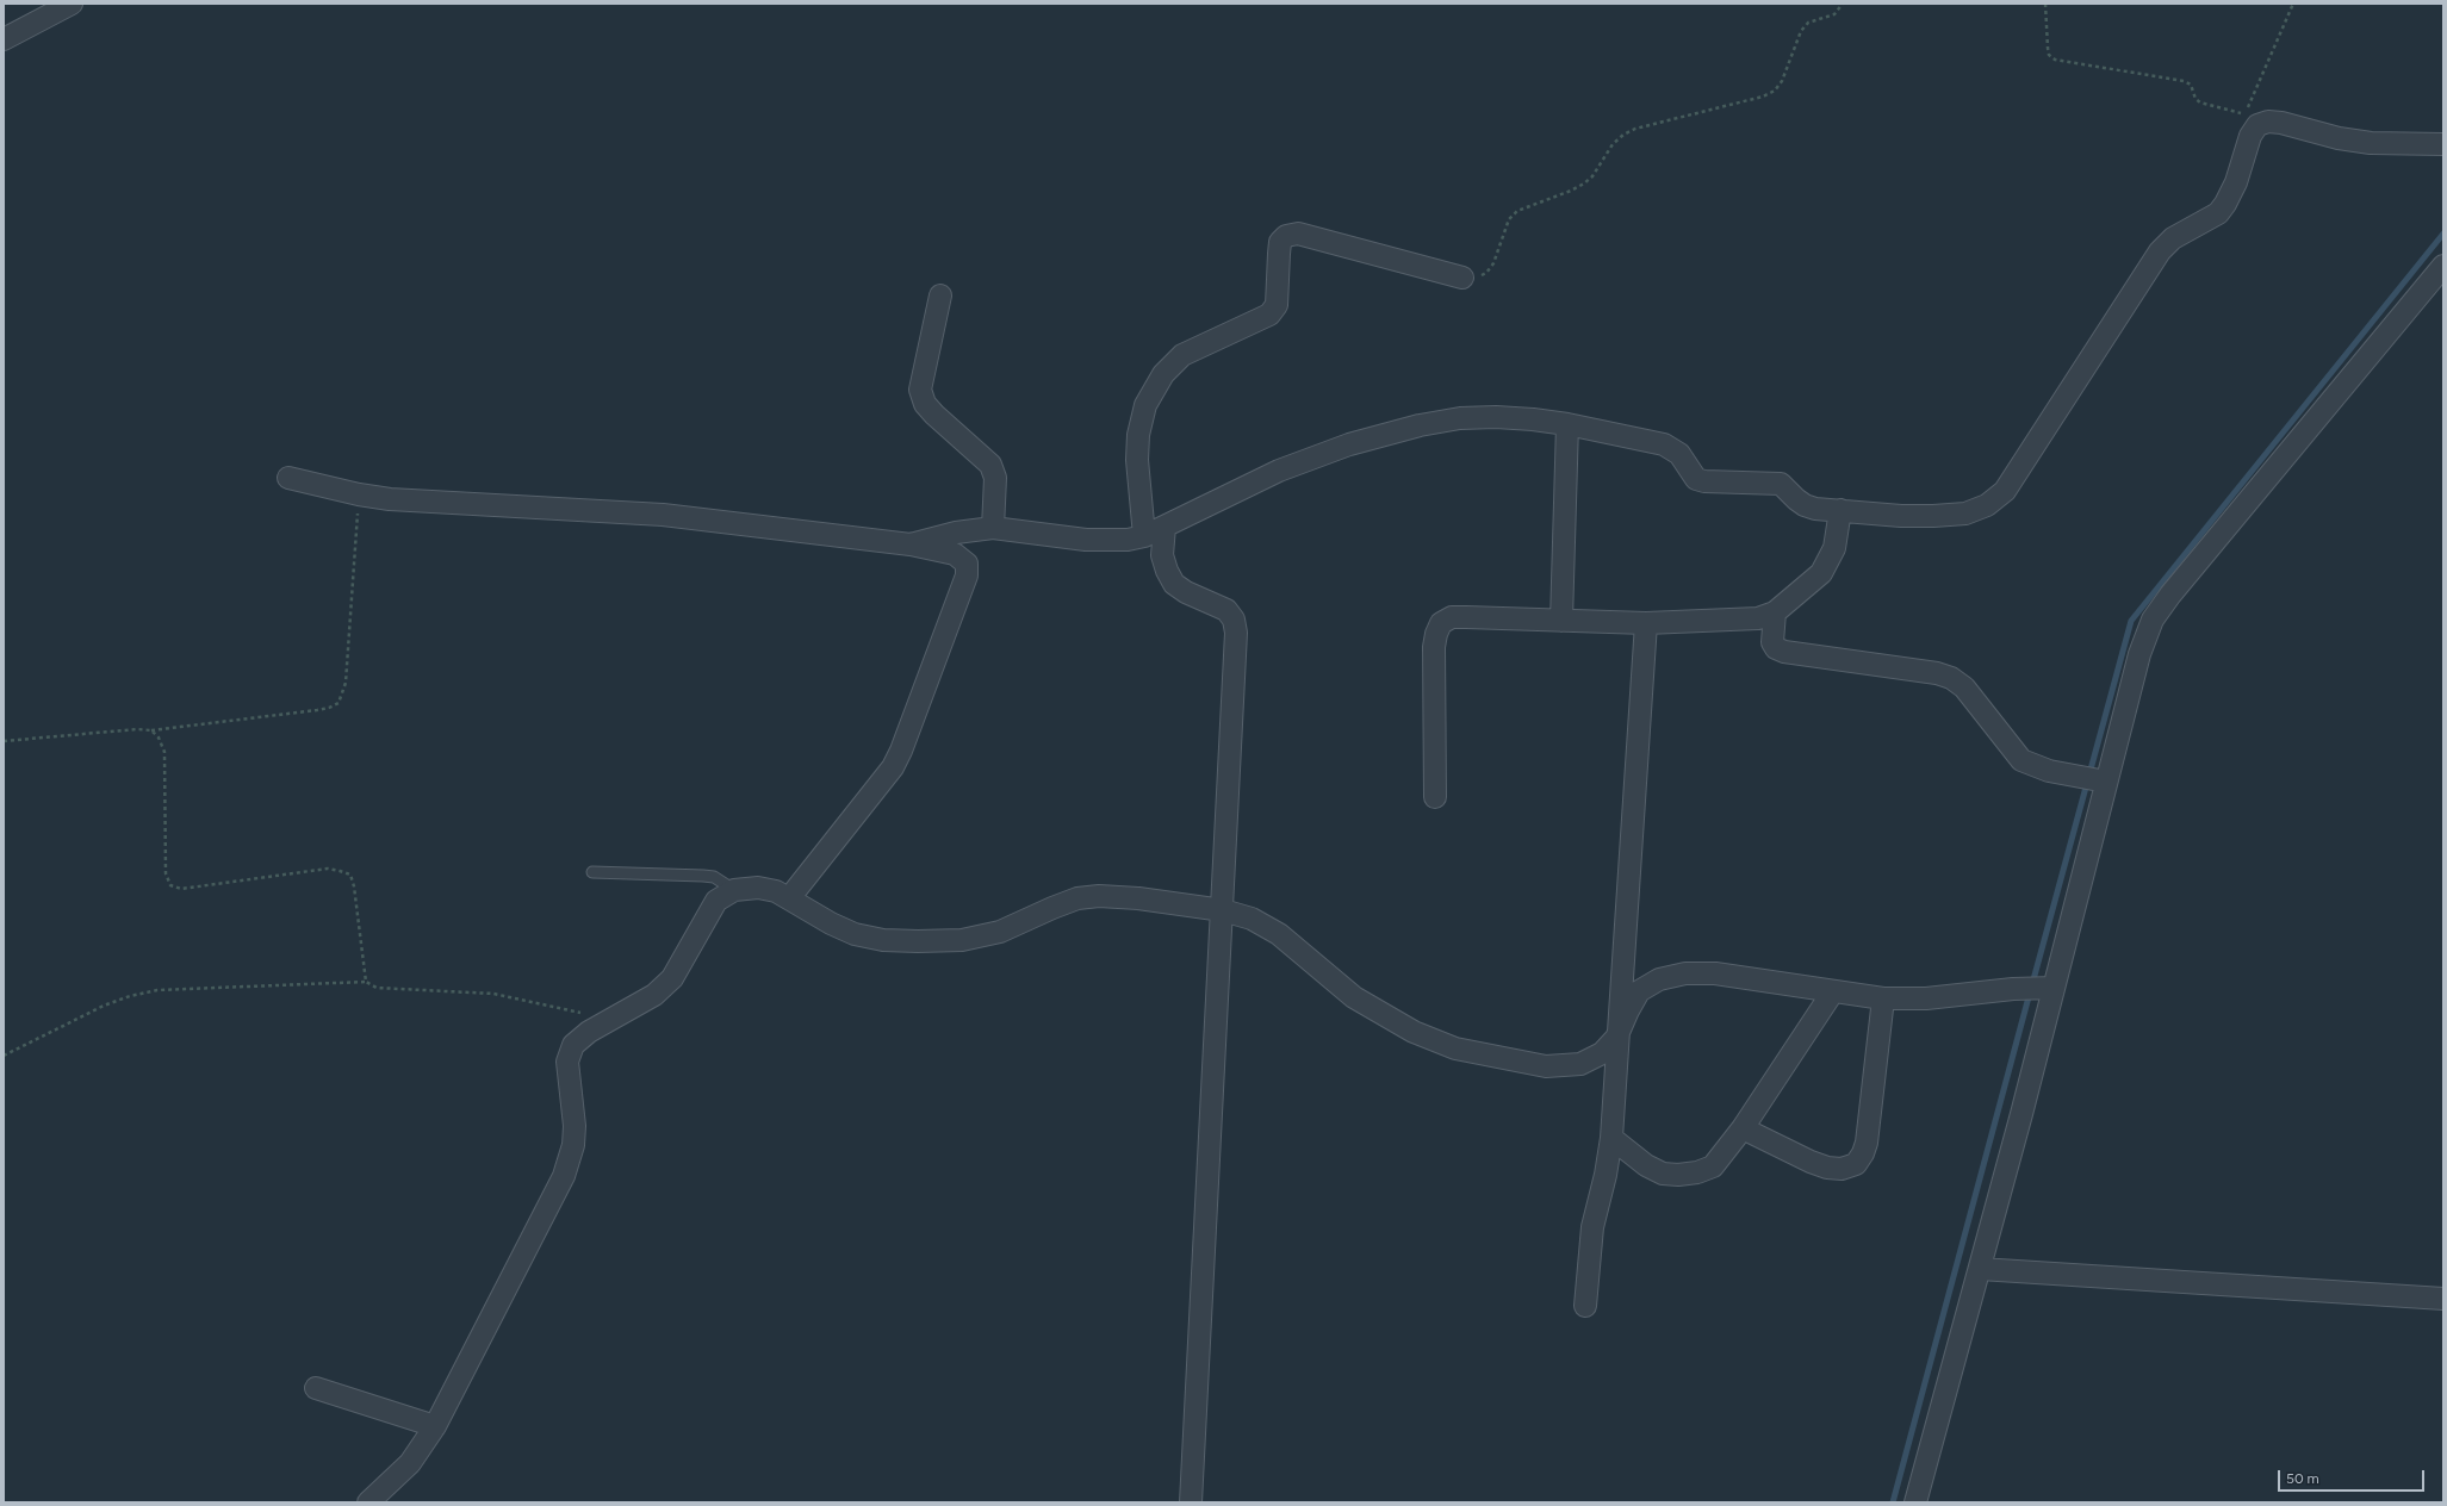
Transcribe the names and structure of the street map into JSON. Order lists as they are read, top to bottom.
{
  "scale_bar": "50 m"
}
